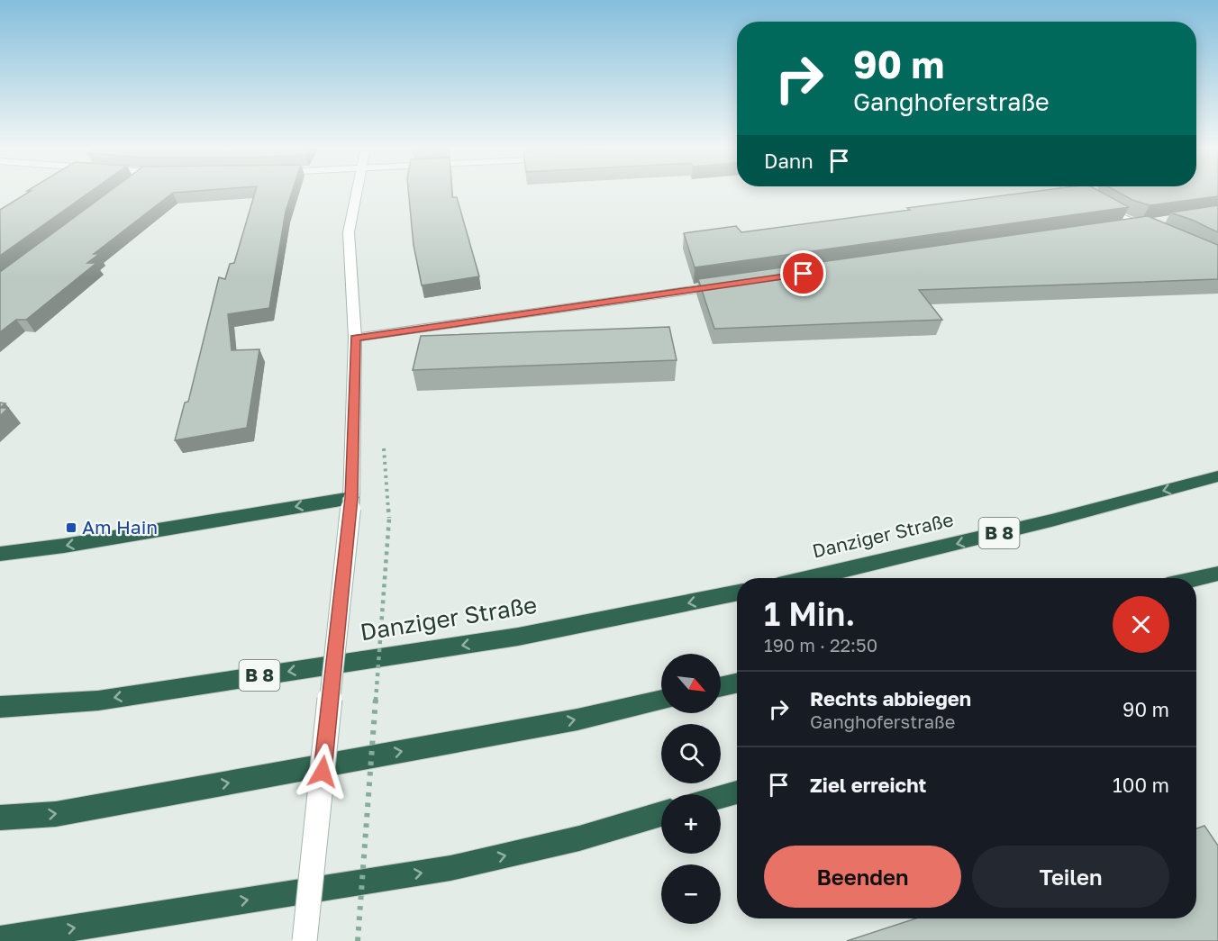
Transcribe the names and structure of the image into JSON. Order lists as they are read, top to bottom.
{
  "streets": {
    "highway": ["B 8", "Danziger Straße"]
  },
  "places": {
    "transit": ["Am Hain"]
  },
  "north": "bottom right",
  "page": {
    "turn": ["90 m", "Ganghoferstraße"],
    "then": "Dann",
    "heading": ["1 Min.", "190 m · 22:50"],
    "map_buttons": ["+", "−"],
    "list": [
      {
        "name": "Rechts abbiegen",
        "note": "Ganghoferstraße",
        "value": "90 m"
      },
      {
        "name": "Ziel erreicht",
        "value": "100 m"
      }
    ],
    "buttons": ["Beenden", "Teilen"]
  }
}
